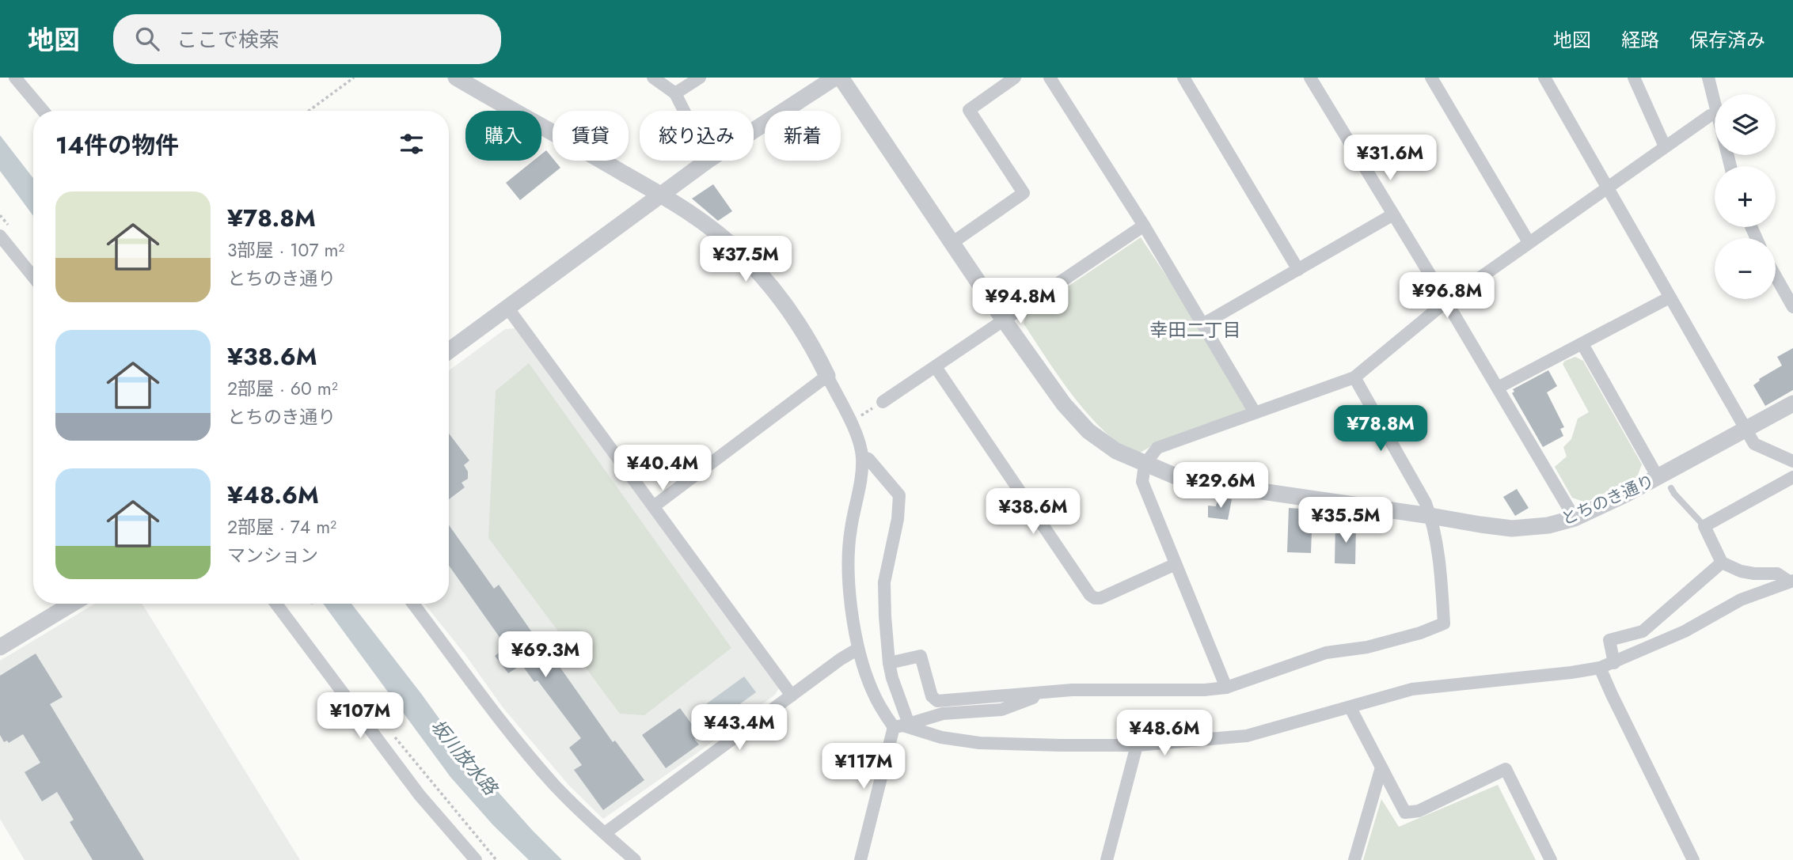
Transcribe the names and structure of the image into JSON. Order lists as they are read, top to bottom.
{
  "streets": {
    "street": ["とちのき通り"]
  },
  "districts": ["幸田二丁目"],
  "water": ["坂川放水路"],
  "page": {
    "header": "地図",
    "search": "ここで検索",
    "nav": ["地図", "経路", "保存済み"],
    "map_buttons": ["+", "−"],
    "chip": [
      "購入",
      "賃貸",
      "絞り込み",
      "新着"
    ],
    "heading": "14件の物件",
    "price": [
      "¥31.6M",
      "¥37.5M",
      "¥96.8M",
      "¥94.8M",
      "¥78.8M",
      "¥40.4M",
      "¥29.6M",
      "¥38.6M",
      "¥35.5M",
      "¥69.3M",
      "¥107M",
      "¥43.4M",
      "¥48.6M",
      "¥117M"
    ],
    "list": [
      {
        "name": "¥78.8M",
        "note": "3部屋 · 107 m² · とちのき通り"
      },
      {
        "name": "¥38.6M",
        "note": "2部屋 · 60 m² · とちのき通り"
      },
      {
        "name": "¥48.6M",
        "note": "2部屋 · 74 m² · マンション"
      }
    ]
  }
}
